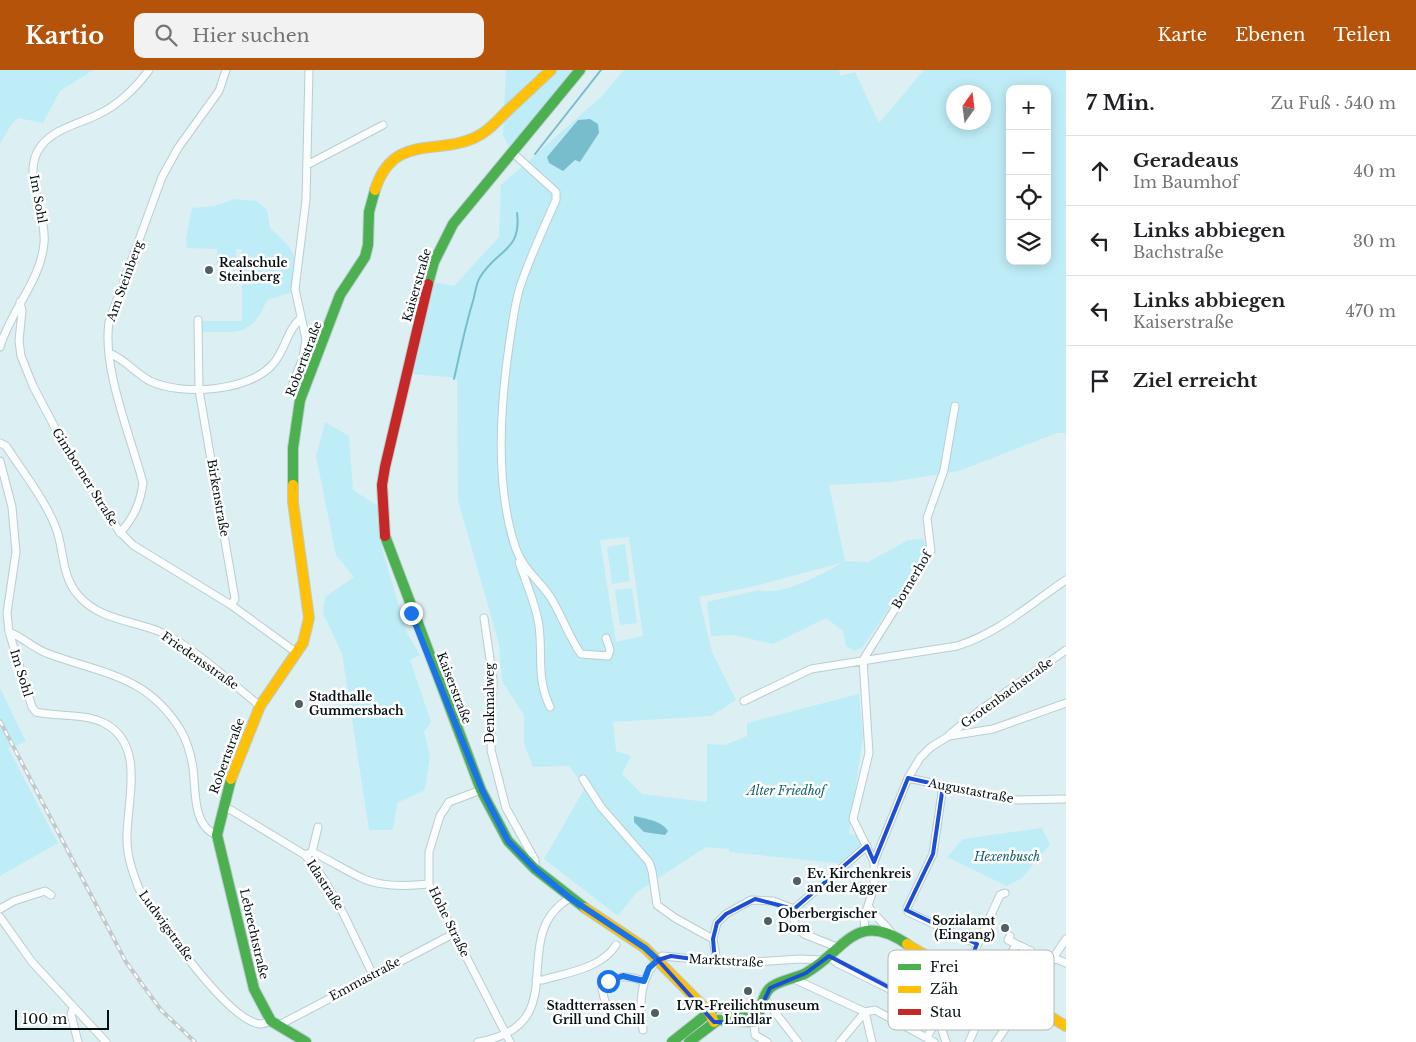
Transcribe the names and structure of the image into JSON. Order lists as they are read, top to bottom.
{
  "streets": {
    "street": [
      "Im Sohl",
      "Am Steinberg",
      "Kaiserstraße",
      "Robertstraße",
      "Gimborner Straße",
      "Birkenstraße",
      "Bornerhof",
      "Friedensstraße",
      "Grotenbachstraße",
      "Denkmalweg",
      "Augustastraße",
      "Idastraße",
      "Hohe Straße",
      "Ludwigstraße",
      "Lebrechtstraße",
      "Marktstraße",
      "Emmastraße"
    ]
  },
  "crossings": [
    ["Im Sohl", "Gimborner Straße"],
    ["Im Sohl", "Ludwigstraße"],
    ["Am Steinberg", "Gimborner Straße"],
    ["Kaiserstraße", "Denkmalweg"],
    ["Kaiserstraße", "Hohe Straße"],
    ["Kaiserstraße", "Marktstraße"],
    ["Robertstraße", "Gimborner Straße"],
    ["Robertstraße", "Friedensstraße"],
    ["Robertstraße", "Idastraße"],
    ["Robertstraße", "Lebrechtstraße"],
    ["Gimborner Straße", "Birkenstraße"],
    ["Grotenbachstraße", "Augustastraße"],
    ["Idastraße", "Lebrechtstraße"],
    ["Idastraße", "Emmastraße"],
    ["Hohe Straße", "Emmastraße"],
    ["Ludwigstraße", "Lebrechtstraße"],
    ["Ludwigstraße", "Emmastraße"],
    ["Lebrechtstraße", "Emmastraße"]
  ],
  "parks": ["Alter Friedhof", "Hexenbusch"],
  "places": [
    "Realschule Steinberg",
    "Stadthalle Gummersbach",
    "Ev. Kirchenkreis an der Agger",
    "Oberbergischer Dom",
    "Sozialamt (Eingang)",
    "LVR-Freilichtmuseum Lindlar",
    "Stadtterrassen - Grill und Chill"
  ],
  "legend": ["Frei", "Zäh", "Stau"],
  "scale_bar": "100 m",
  "north": "top",
  "page": {
    "header": "Kartio",
    "search": "Hier suchen",
    "nav": ["Karte", "Ebenen", "Teilen"],
    "heading": ["7 Min.", "Zu Fuß · 540 m"],
    "map_buttons": ["+", "−"],
    "list": [
      ["Geradeaus", "Im Baumhof", "40 m"],
      ["Links abbiegen", "Bachstraße", "30 m"],
      ["Links abbiegen", "Kaiserstraße", "470 m"],
      "Ziel erreicht"
    ],
    "scale": "100 m"
  }
}
